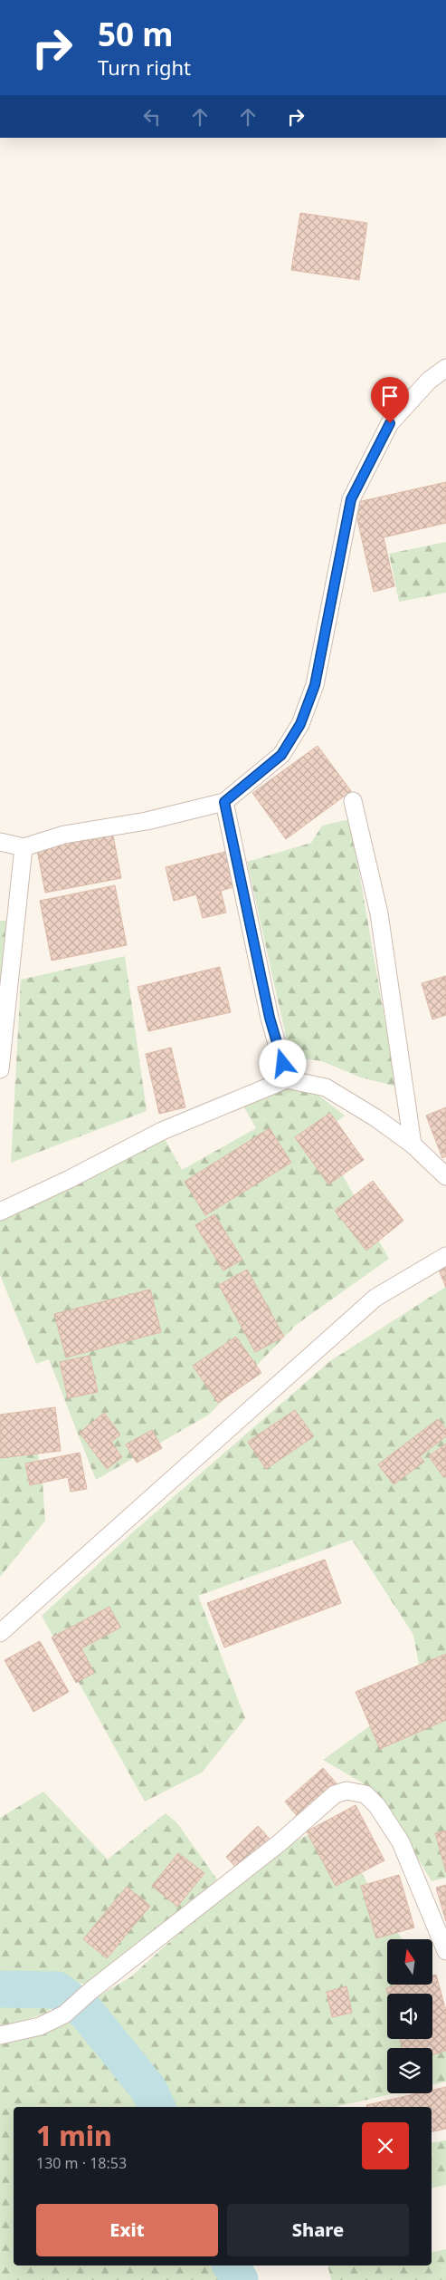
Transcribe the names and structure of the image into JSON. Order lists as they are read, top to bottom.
{
  "north": "top",
  "page": {
    "turn": ["50 m", "Turn right"],
    "heading": ["1 min", "130 m · 18:53"],
    "buttons": ["Exit", "Share"]
  }
}
